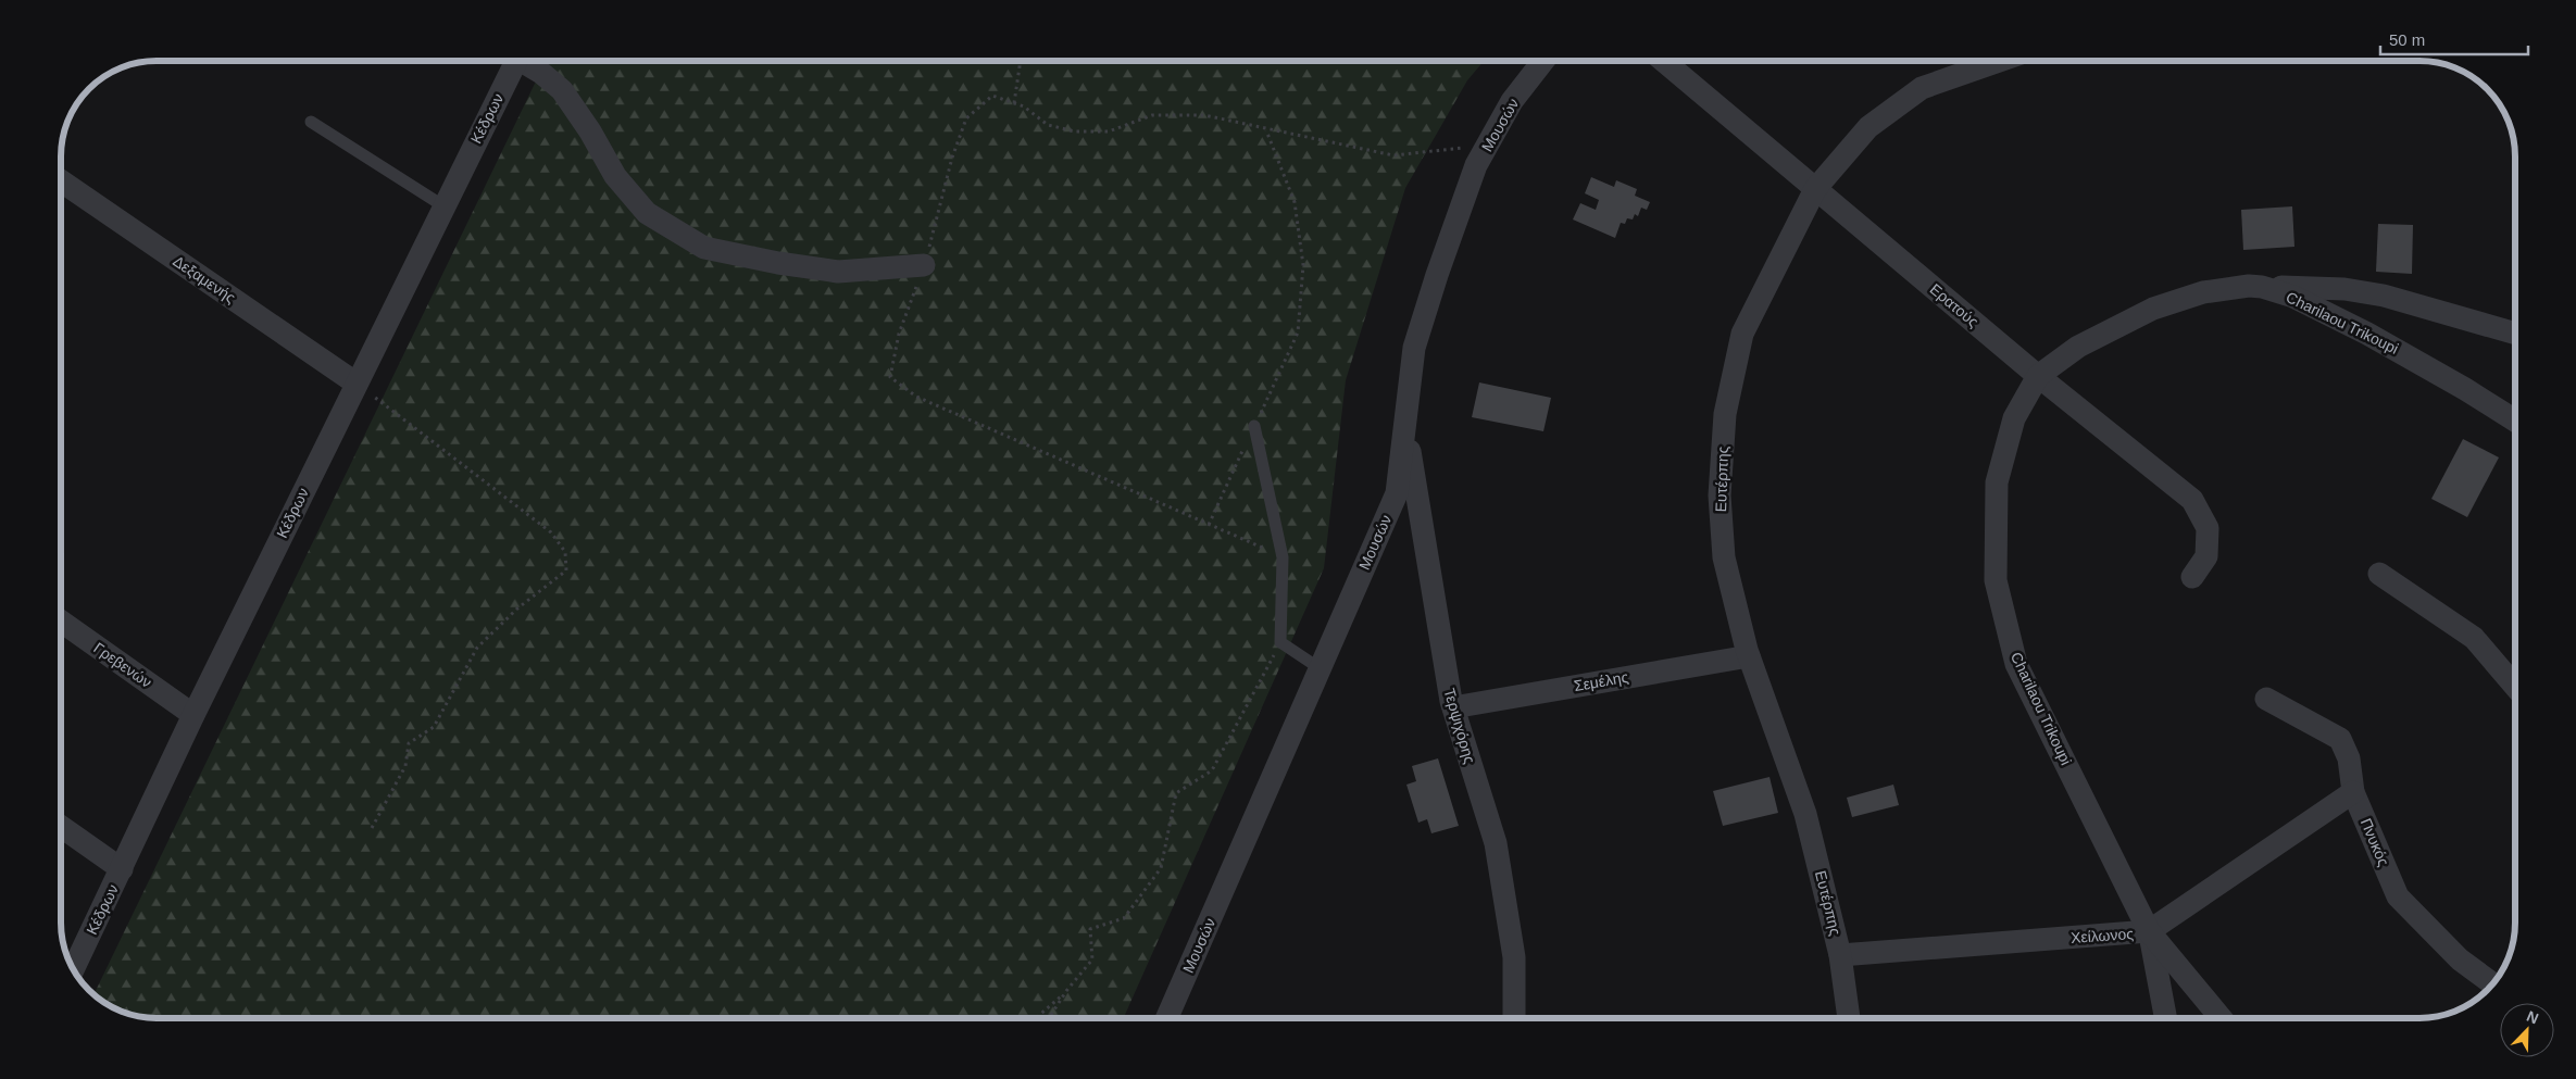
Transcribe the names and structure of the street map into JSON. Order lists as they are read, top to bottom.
{
  "streets": {
    "street": [
      "Κέδρων",
      "Μουσών",
      "Δεξαμενής",
      "Ερατούς",
      "Charilaou Trikoupi",
      "Ευτέρπης",
      "Γρεβενών",
      "Σεμέλης",
      "Τερψιχόρης",
      "Πνυκός",
      "Χείλωνος"
    ]
  },
  "crossings": [
    ["Κέδρων", "Δεξαμενής"],
    ["Κέδρων", "Γρεβενών"],
    ["Μουσών", "Τερψιχόρης"],
    ["Ερατούς", "Charilaou Trikoupi"],
    ["Ερατούς", "Ευτέρπης"],
    ["Charilaou Trikoupi", "Χείλωνος"],
    ["Ευτέρπης", "Σεμέλης"],
    ["Ευτέρπης", "Χείλωνος"],
    ["Σεμέλης", "Τερψιχόρης"],
    ["Πνυκός", "Χείλωνος"]
  ],
  "scale_bar": "50 m",
  "north": "top right"
}
